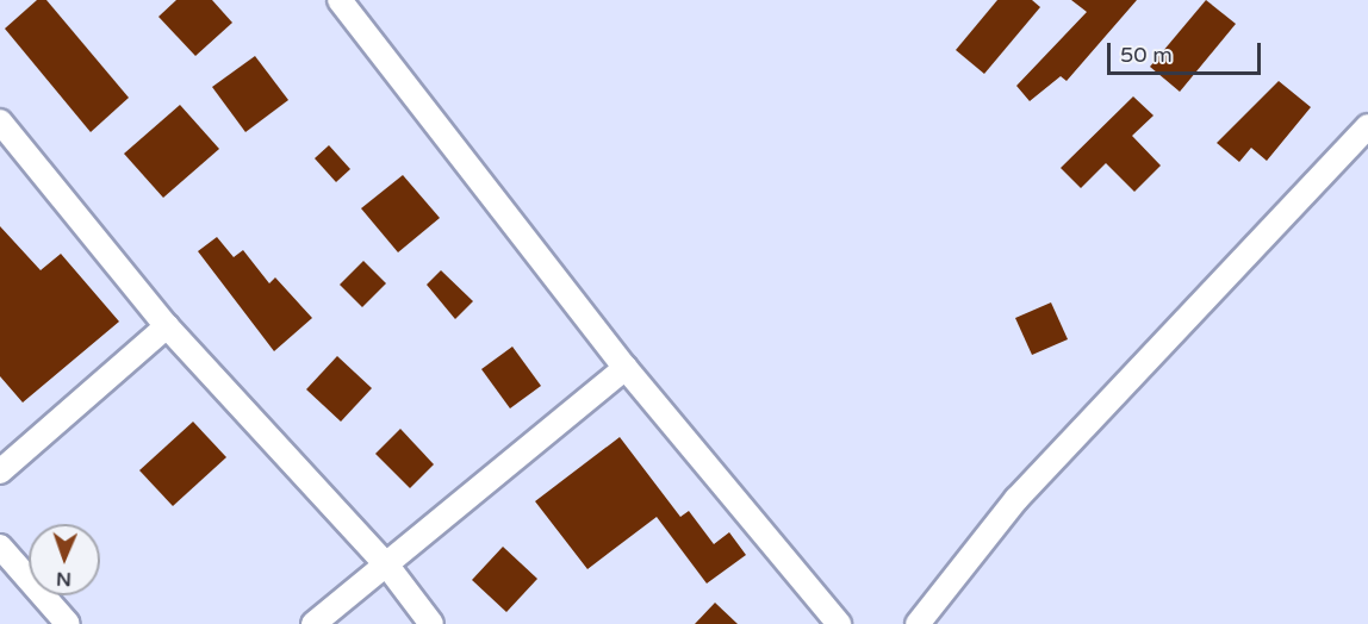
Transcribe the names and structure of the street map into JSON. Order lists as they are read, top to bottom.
{
  "scale_bar": "50 m",
  "north": "bottom"
}
